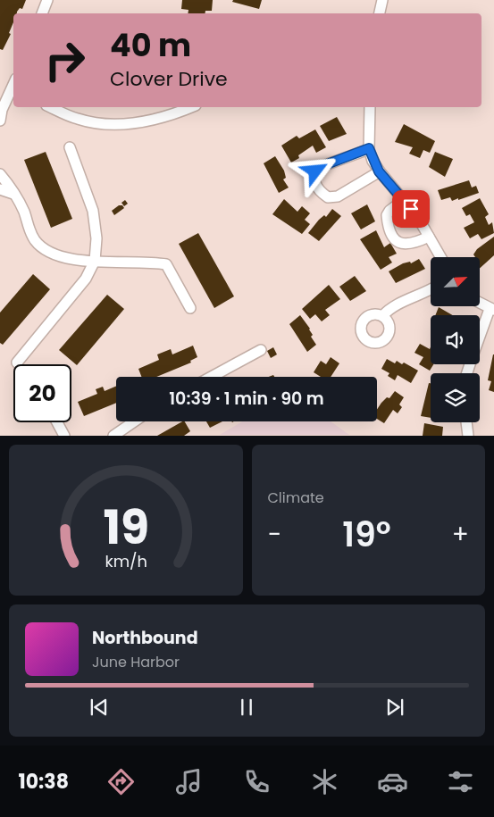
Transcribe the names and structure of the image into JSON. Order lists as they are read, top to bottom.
{
  "north": "top right",
  "page": {
    "turn": ["40 m", "Clover Drive"],
    "limit": "20",
    "trip": "10:39 · 1 min · 90 m",
    "tile": "Climate",
    "heat": ["−", "19°", "+"],
    "song": ["Northbound", "June Harbor"],
    "tabs": "10:38",
    "gauge": ["19", "km/h"]
  }
}
